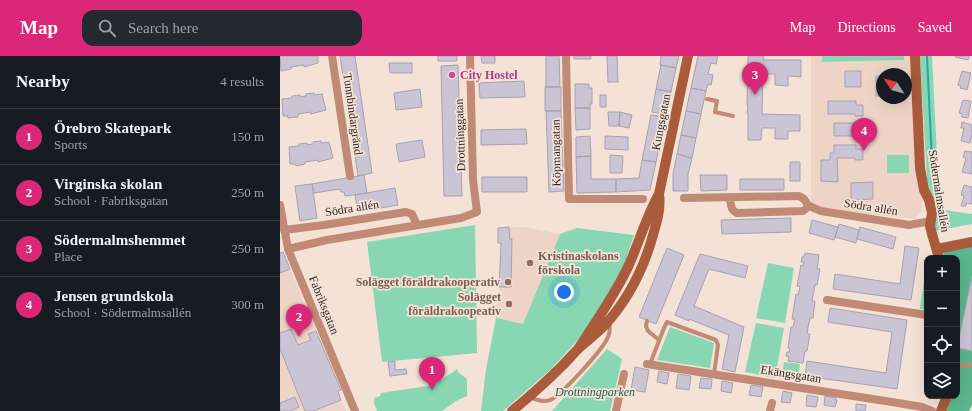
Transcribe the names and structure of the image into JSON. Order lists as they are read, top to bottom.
{
  "streets": {
    "main road": ["Kungsgatan", "Södermalmsallén"],
    "street": [
      "Tunnbindargränd",
      "Drottninggatan",
      "Köpmangatan",
      "Södra allén",
      "Fabriksgatan",
      "Ekängsgatan"
    ]
  },
  "crossings": [
    ["Drottninggatan", "Södra allén"],
    ["Södermalmsallén", "Södra allén"],
    ["Södra allén", "Fabriksgatan"]
  ],
  "parks": ["Drottningparken"],
  "places": [
    "City Hostel",
    "Kristinaskolans förskola",
    "Solägget föräldrakooperativ",
    "Solägget föräldrakoopeativ"
  ],
  "north": "top left",
  "page": {
    "header": "Map",
    "search": "Search here",
    "nav": ["Map", "Directions", "Saved"],
    "heading": ["Nearby", "4 results"],
    "pins": [
      "3",
      "4",
      "2",
      "1"
    ],
    "list": [
      {
        "mark": "1",
        "name": "Örebro Skatepark",
        "note": "Sports",
        "value": "150 m"
      },
      {
        "mark": "2",
        "name": "Virginska skolan",
        "note": "School · Fabriksgatan",
        "value": "250 m"
      },
      {
        "mark": "3",
        "name": "Södermalmshemmet",
        "note": "Place",
        "value": "250 m"
      },
      {
        "mark": "4",
        "name": "Jensen grundskola",
        "note": "School · Södermalmsallén",
        "value": "300 m"
      }
    ],
    "map_buttons": ["+", "−"]
  }
}
